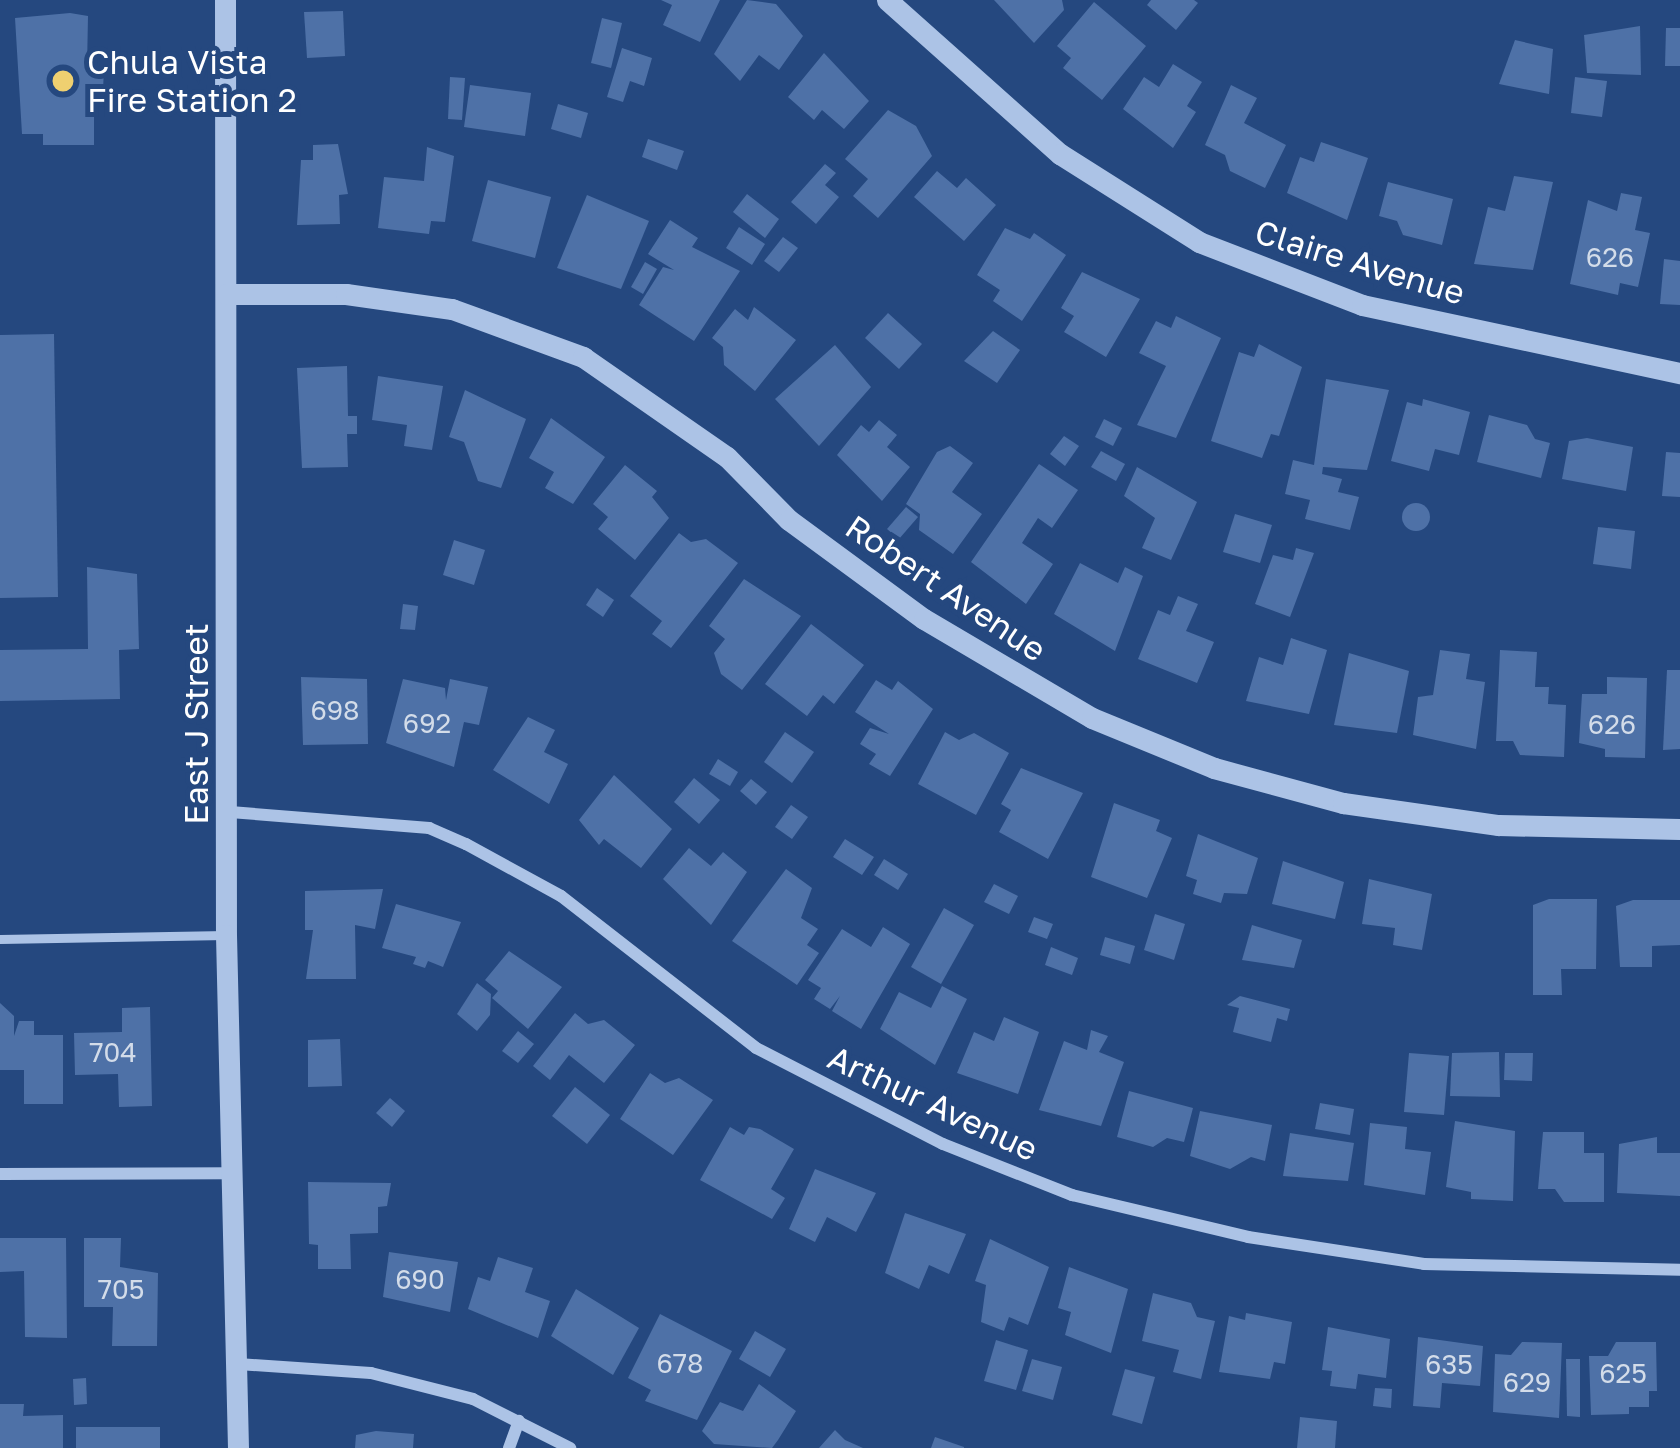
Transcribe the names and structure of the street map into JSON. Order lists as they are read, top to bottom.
{
  "streets": {
    "street": [
      "Claire Avenue",
      "Robert Avenue",
      "East J Street",
      "Arthur Avenue"
    ]
  },
  "crossings": [
    ["Robert Avenue", "East J Street"],
    ["East J Street", "Arthur Avenue"]
  ],
  "places": ["Chula Vista Fire Station 2"],
  "house_numbers": [
    "626",
    "698",
    "692",
    "626",
    "704",
    "690",
    "705",
    "678",
    "635",
    "625",
    "629"
  ]
}
